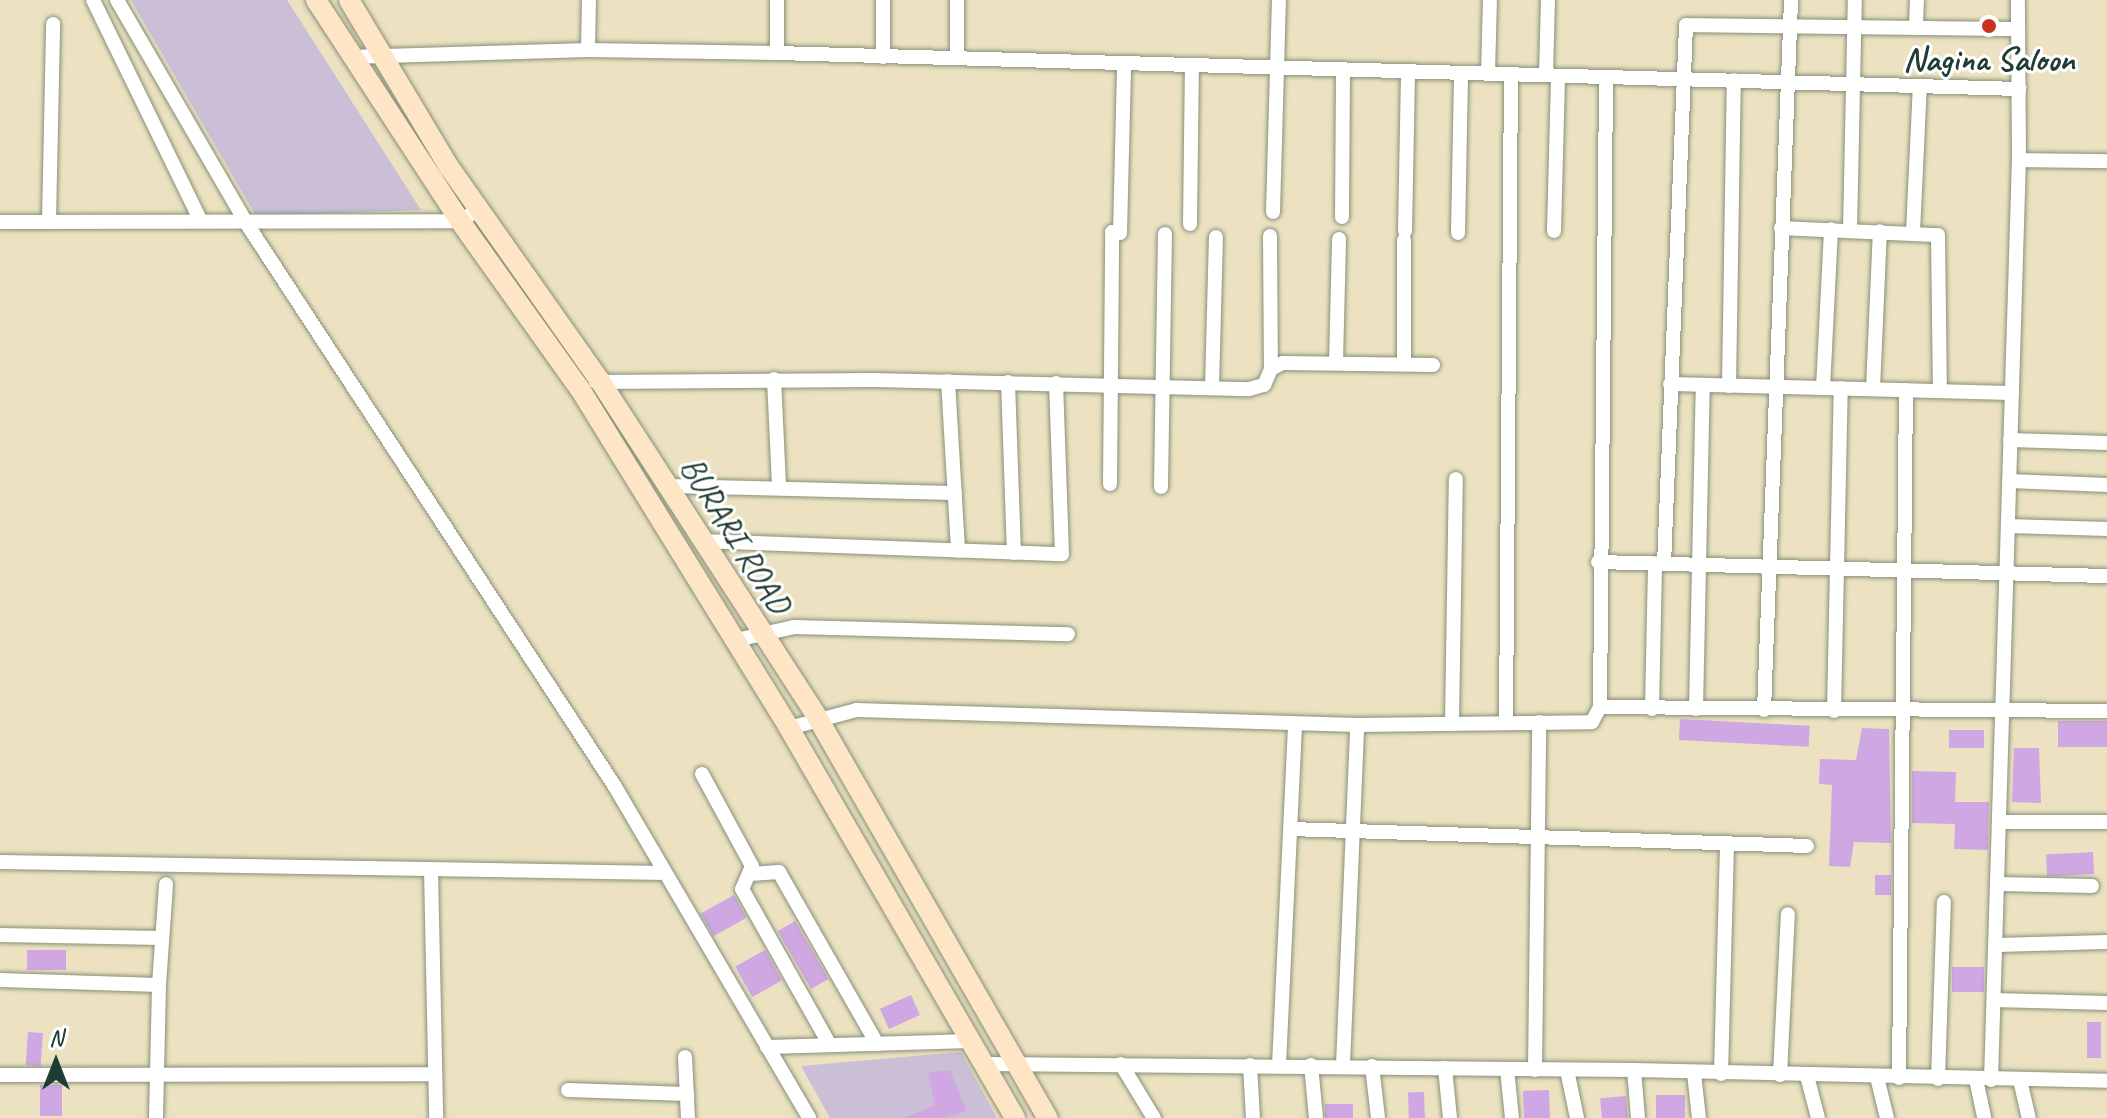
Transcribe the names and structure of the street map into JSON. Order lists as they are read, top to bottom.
{
  "streets": {
    "main road": ["BURARI ROAD"]
  },
  "places": ["Nagina Saloon"],
  "north": "top"
}
